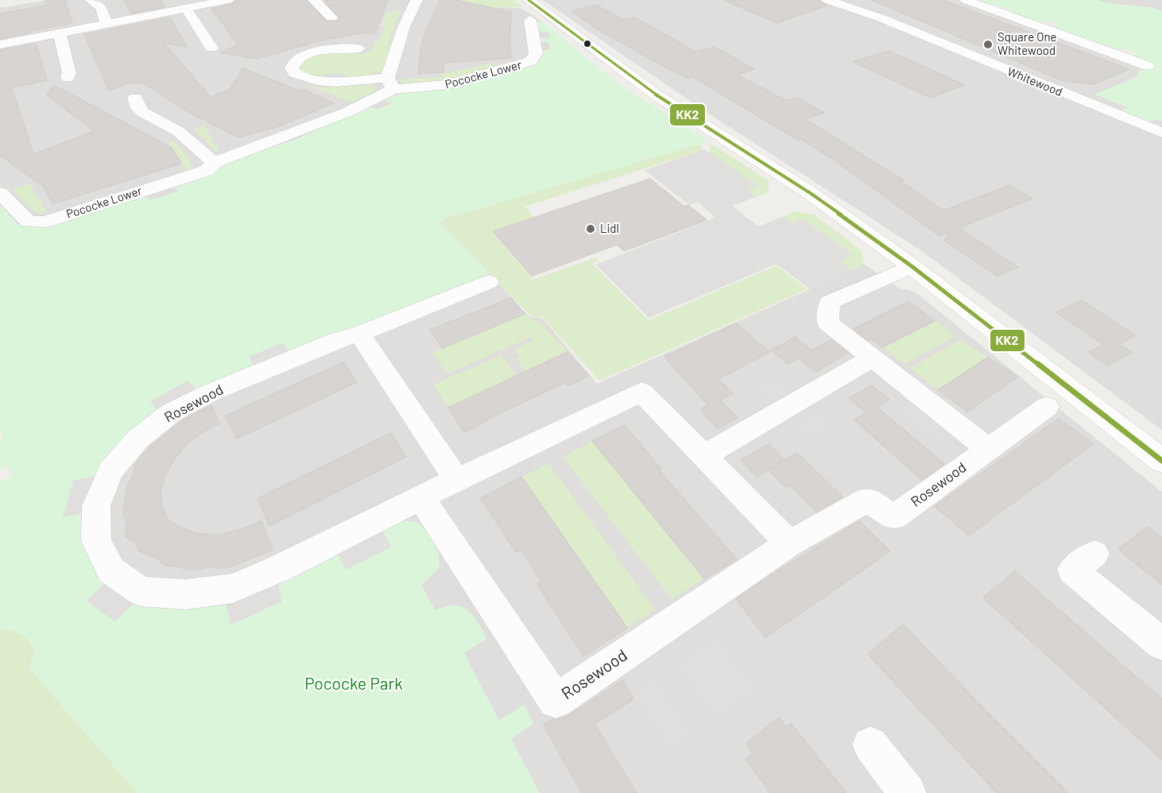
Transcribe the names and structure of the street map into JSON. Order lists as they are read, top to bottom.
{
  "streets": {
    "street": ["Pococke Lower", "Whitewood", "Rosewood"]
  },
  "parks": ["Pococke Park"],
  "places": ["Square One Whitewood", "Lidl"],
  "lines": ["transit line KK2"]
}
